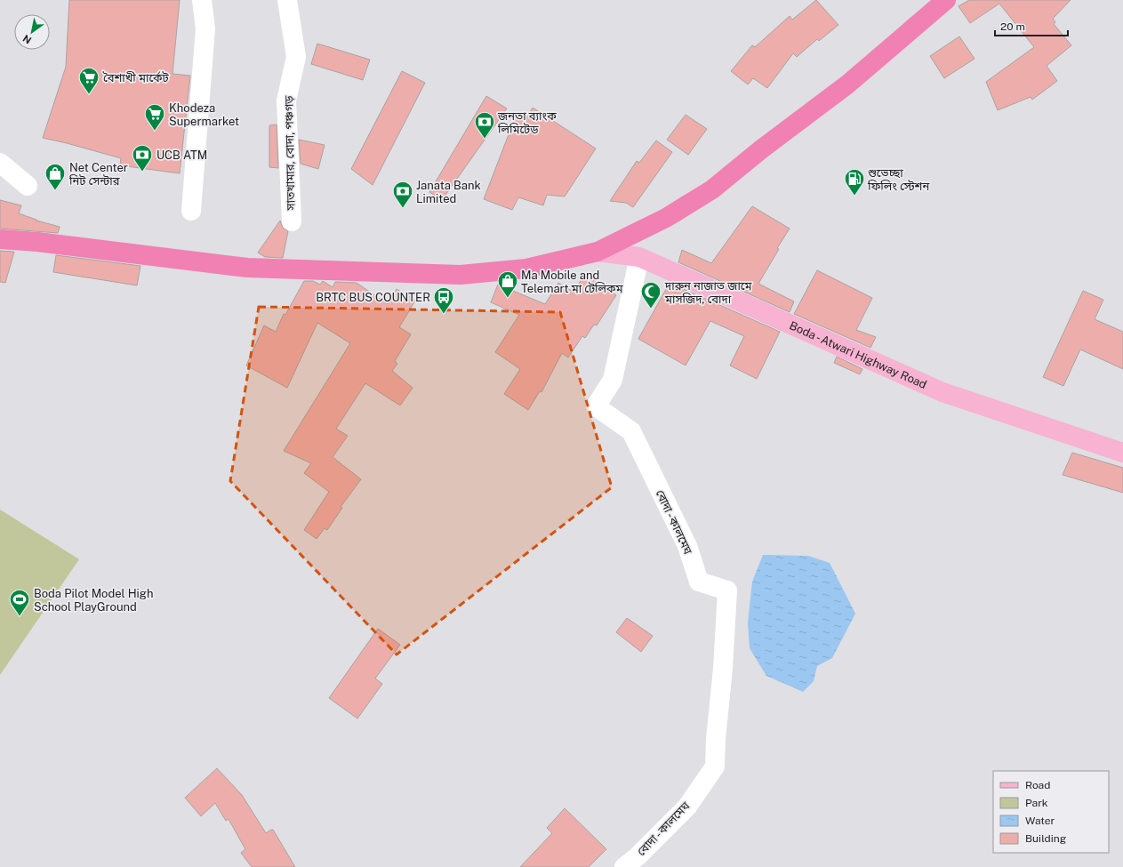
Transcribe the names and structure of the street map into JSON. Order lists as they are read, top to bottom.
{
  "streets": {
    "main road": ["Boda - Atwari Highway Road"],
    "street": ["সাতখামার, বোদা, পঞ্চগড়", "বোদা - কালমেঘ"]
  },
  "crossings": [
    ["Boda - Atwari Highway Road", "বোদা - কালমেঘ"]
  ],
  "places": {
    "supermarket": ["বৈশাখী মার্কেট", "Khodeza Supermarket"],
    "bank": ["জনতা ব্যাংক লিমিটেড", "UCB ATM", "Janata Bank Limited"],
    "shop": ["Net Center নিট সেন্টার", "Ma Mobile and Telemart মা টেলিকম"],
    "fuel station": ["শুভেচ্ছা ফিলিং স্টেশন"],
    "mosque": ["দারুন নাজাত জামে মাসজিদ, বোদা"],
    "bus stop": ["BRTC BUS COUNTER"],
    "sports": ["Boda Pilot Model High School PlayGround"]
  },
  "legend": [
    "Road",
    "Park",
    "Water",
    "Building"
  ],
  "scale_bar": "20 m",
  "north": "bottom left"
}
